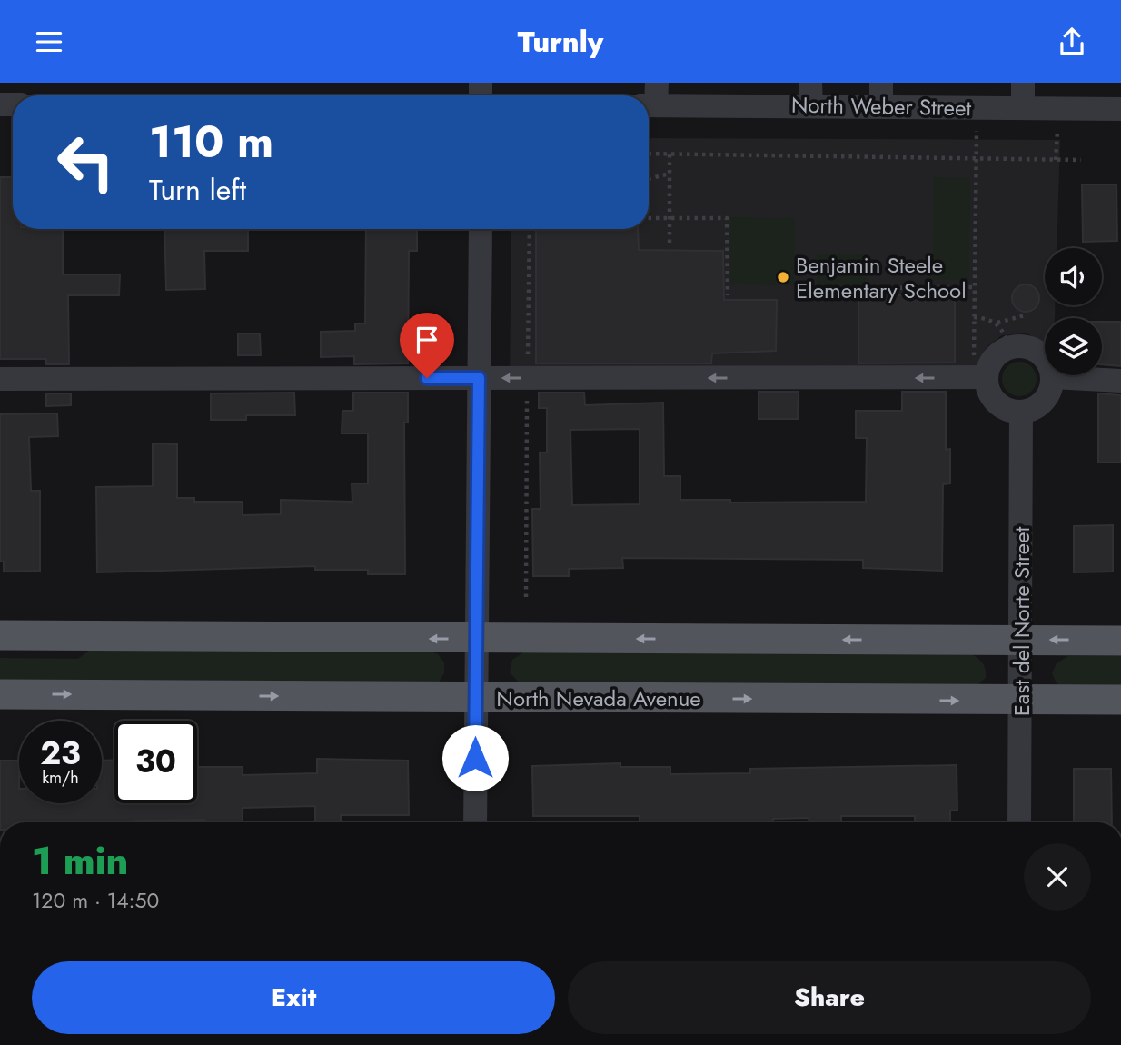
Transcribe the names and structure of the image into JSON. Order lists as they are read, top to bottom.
{
  "streets": {
    "main road": ["North Nevada Avenue"],
    "street": ["North Weber Street", "East del Norte Street"]
  },
  "crossings": [
    ["East del Norte Street", "North Nevada Avenue"]
  ],
  "places": ["Benjamin Steele Elementary School"],
  "page": {
    "header": "Turnly",
    "turn": ["110 m", "Turn left"],
    "speed": "23 km/h",
    "limit": "30",
    "heading": ["1 min", "120 m · 14:50"],
    "buttons": ["Exit", "Share"]
  }
}
